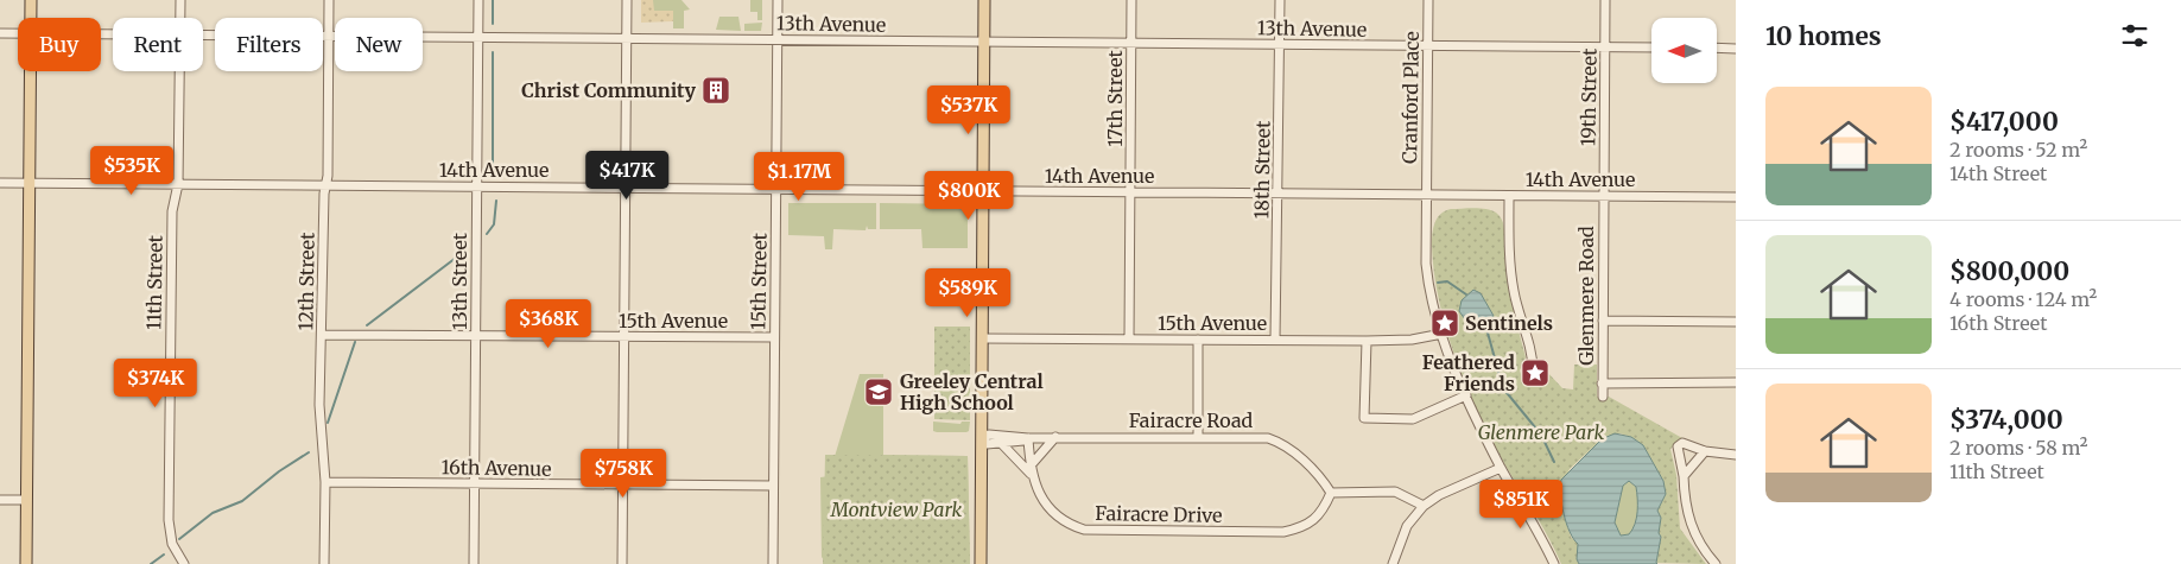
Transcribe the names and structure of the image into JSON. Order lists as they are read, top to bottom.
{
  "streets": {
    "street": [
      "13th Avenue",
      "Cranford Place",
      "19th Street",
      "17th Street",
      "14th Avenue",
      "18th Street",
      "12th Street",
      "13th Street",
      "15th Street",
      "11th Street",
      "Glenmere Road",
      "15th Avenue",
      "Fairacre Road",
      "16th Avenue",
      "Fairacre Drive"
    ]
  },
  "crossings": [
    ["13th Avenue", "Cranford Place"],
    ["13th Avenue", "19th Street"],
    ["13th Avenue", "17th Street"],
    ["13th Avenue", "18th Street"],
    ["13th Avenue", "12th Street"],
    ["13th Avenue", "13th Street"],
    ["13th Avenue", "15th Street"],
    ["Cranford Place", "14th Avenue"],
    ["Cranford Place", "15th Avenue"],
    ["19th Street", "14th Avenue"],
    ["19th Street", "Glenmere Road"],
    ["17th Street", "14th Avenue"],
    ["17th Street", "15th Avenue"],
    ["14th Avenue", "18th Street"],
    ["14th Avenue", "12th Street"],
    ["14th Avenue", "13th Street"],
    ["14th Avenue", "15th Street"],
    ["14th Avenue", "11th Street"],
    ["14th Avenue", "Glenmere Road"],
    ["18th Street", "15th Avenue"],
    ["12th Street", "15th Avenue"],
    ["12th Street", "16th Avenue"],
    ["13th Street", "15th Avenue"],
    ["13th Street", "16th Avenue"],
    ["15th Street", "15th Avenue"],
    ["15th Street", "16th Avenue"],
    ["Fairacre Road", "Fairacre Drive"]
  ],
  "parks": ["Glenmere Park", "Montview Park"],
  "places": {
    "building": ["Christ Community"],
    "place": ["Sentinels", "Feathered Friends"],
    "school or university": ["Greeley Central High School"]
  },
  "north": "left",
  "page": {
    "heading": "10 homes",
    "chip": [
      "Buy",
      "Rent",
      "Filters",
      "New"
    ],
    "list": [
      {
        "name": "$417,000",
        "note": "2 rooms · 52 m² · 14th Street"
      },
      {
        "name": "$800,000",
        "note": "4 rooms · 124 m² · 16th Street"
      },
      {
        "name": "$374,000",
        "note": "2 rooms · 58 m² · 11th Street"
      }
    ],
    "price": [
      "$537K",
      "$535K",
      "$417K",
      "$1.17M",
      "$800K",
      "$589K",
      "$368K",
      "$374K",
      "$758K",
      "$851K"
    ]
  }
}
